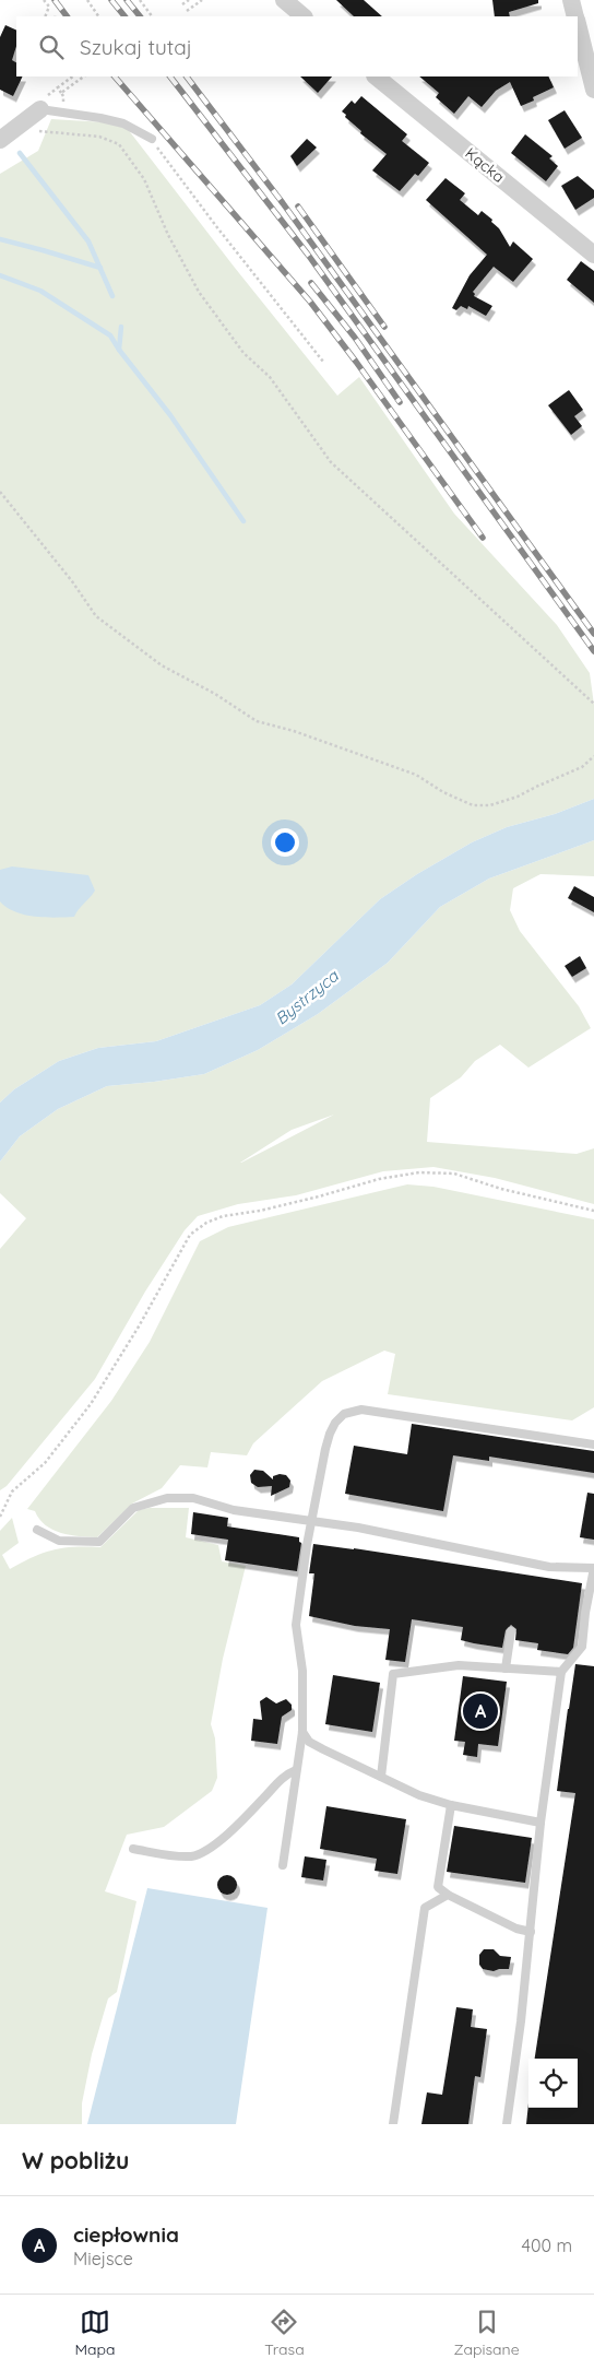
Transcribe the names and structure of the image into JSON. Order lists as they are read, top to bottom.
{
  "streets": {
    "street": ["Kącka"]
  },
  "water": ["Bystrzyca"],
  "page": {
    "search": "Szukaj tutaj",
    "pins": "A",
    "heading": "W pobliżu",
    "list": [
      {
        "mark": "A",
        "name": "ciepłownia",
        "note": "Miejsce",
        "value": "400 m"
      }
    ],
    "nav": ["Mapa", "Trasa", "Zapisane"]
  }
}
